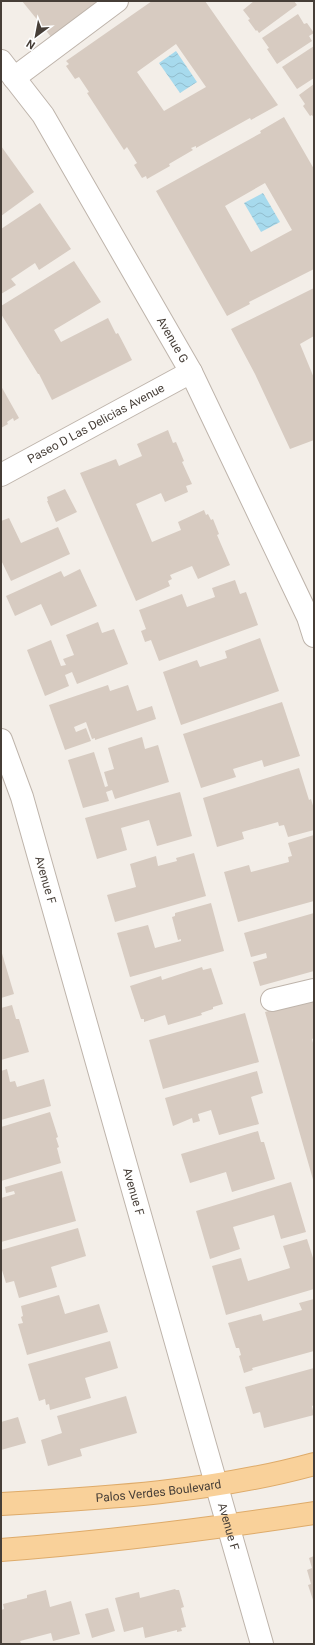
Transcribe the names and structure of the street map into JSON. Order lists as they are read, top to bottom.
{
  "streets": {
    "main road": ["Palos Verdes Boulevard"],
    "street": ["Avenue G", "Paseo D Las Delicias Avenue", "Avenue F"]
  },
  "crossings": [
    ["Avenue G", "Paseo D Las Delicias Avenue"],
    ["Avenue F", "Palos Verdes Boulevard"]
  ],
  "north": "bottom left"
}
